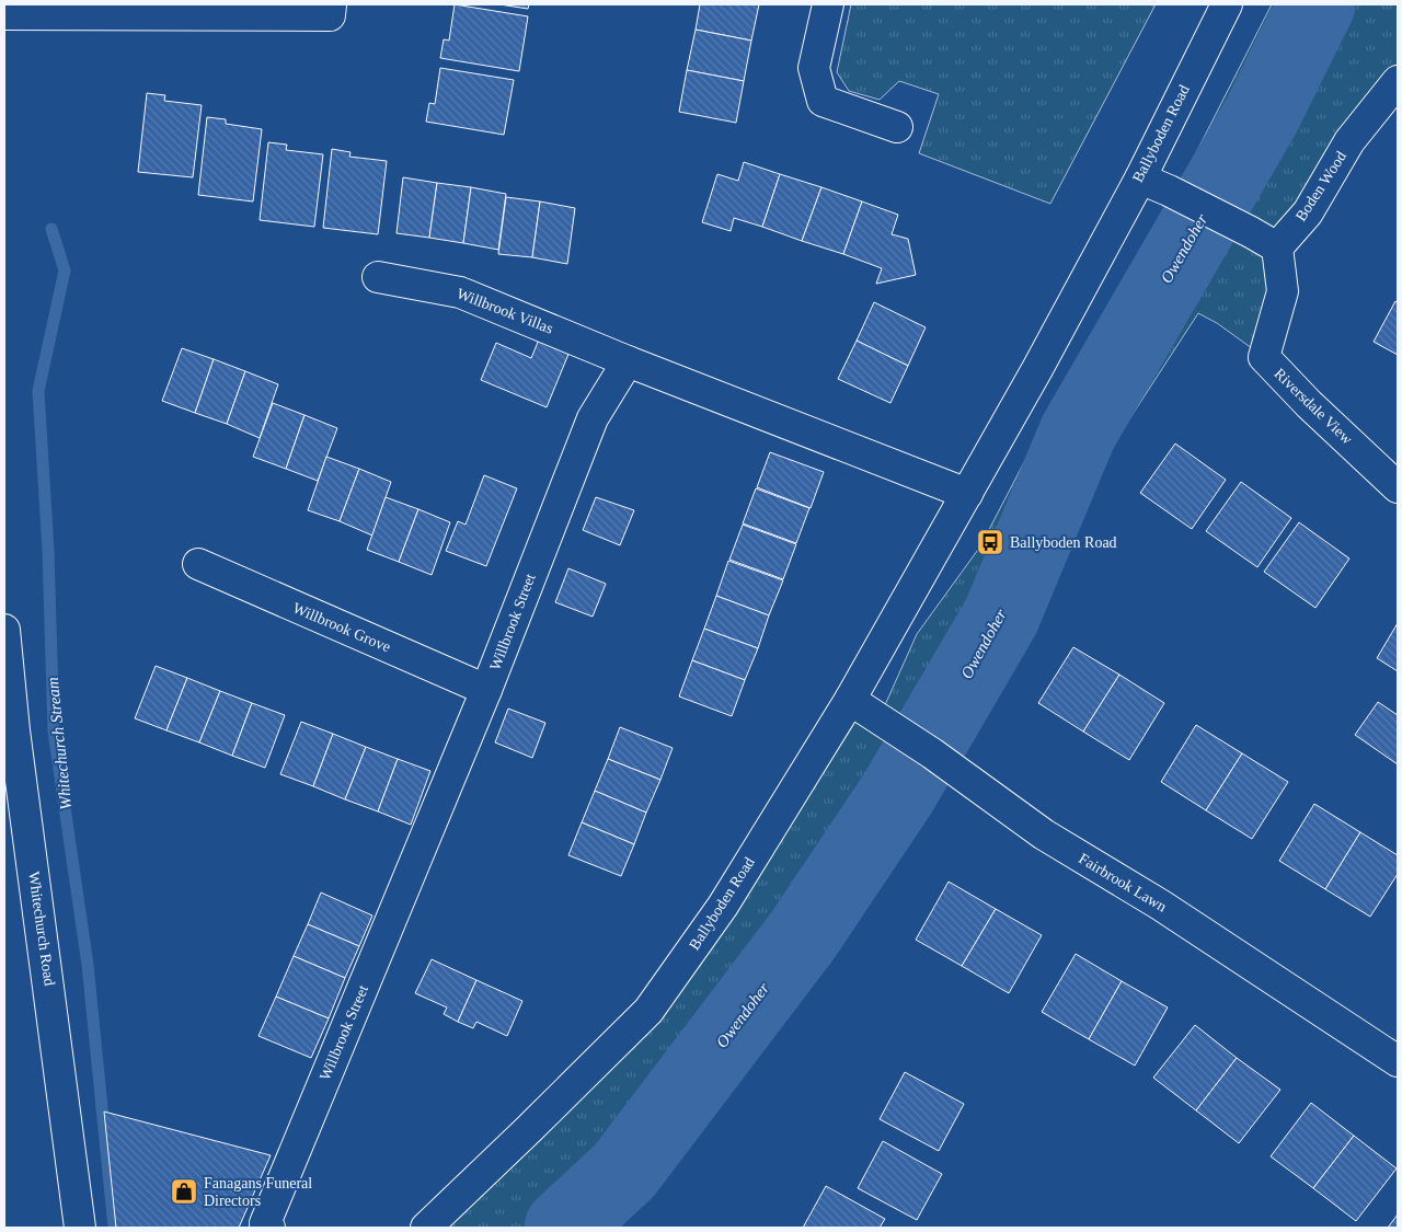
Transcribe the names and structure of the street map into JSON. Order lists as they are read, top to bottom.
{
  "streets": {
    "street": [
      "Ballyboden Road",
      "Boden Wood",
      "Willbrook Villas",
      "Riversdale View",
      "Willbrook Street",
      "Willbrook Grove",
      "Fairbrook Lawn",
      "Whitechurch Road"
    ]
  },
  "crossings": [
    ["Ballyboden Road", "Fairbrook Lawn"],
    ["Boden Wood", "Riversdale View"],
    ["Willbrook Villas", "Willbrook Street"],
    ["Willbrook Street", "Willbrook Grove"]
  ],
  "water": ["Owendoher", "Whitechurch Stream"],
  "places": {
    "bus stop": ["Ballyboden Road"],
    "shop": ["Fanagans Funeral Directors"]
  }
}
